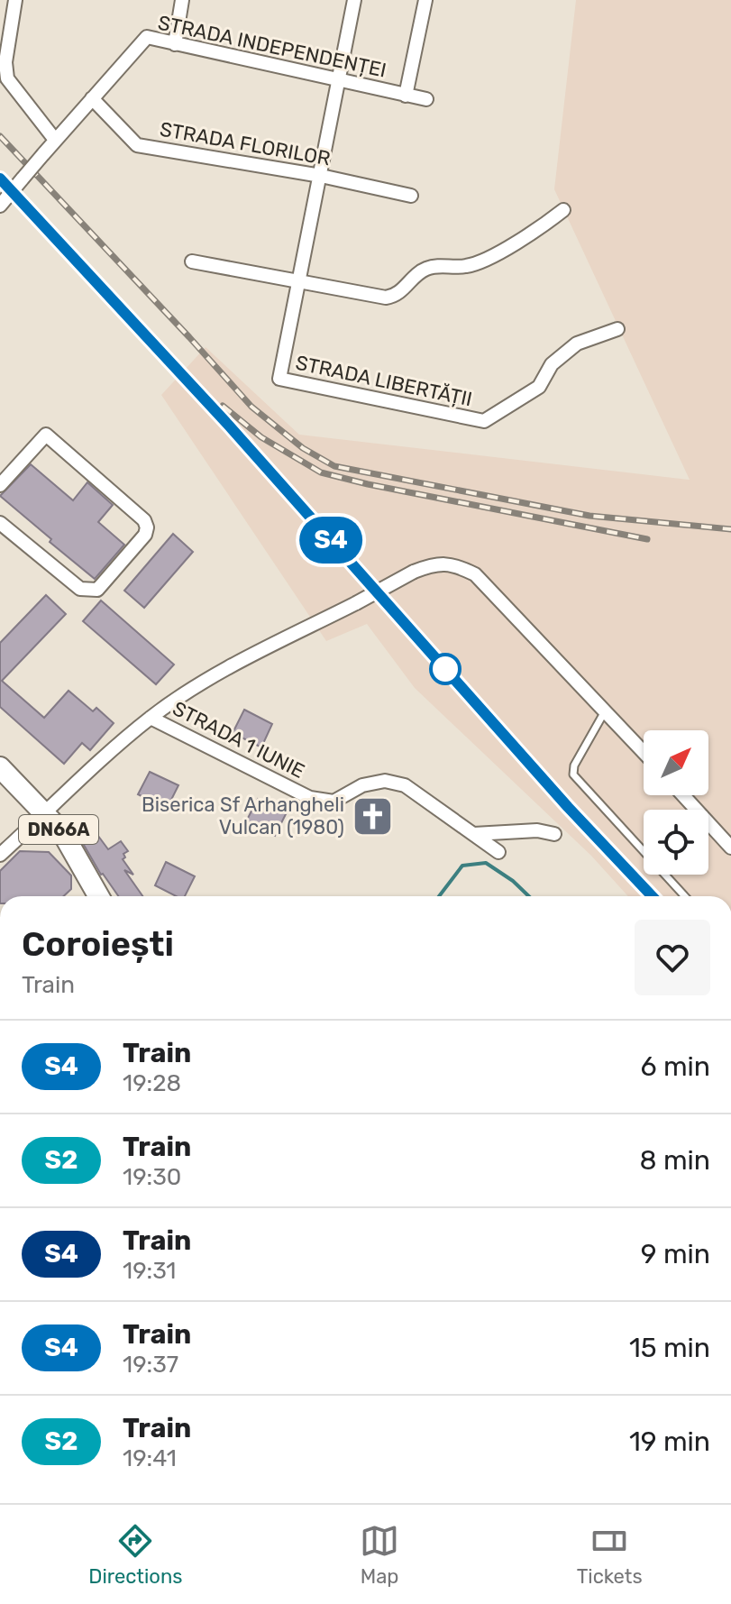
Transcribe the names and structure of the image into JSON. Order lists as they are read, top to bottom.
{
  "streets": {
    "main road": ["DN66A"],
    "street": [
      "STRADA INDEPENDENȚEI",
      "STRADA FLORILOR",
      "STRADA LIBERTĂȚII",
      "STRADA 1 IUNIE"
    ]
  },
  "crossings": [
    ["STRADA INDEPENDENȚEI", "STRADA FLORILOR"],
    ["STRADA INDEPENDENȚEI", "STRADA LIBERTĂȚII"],
    ["STRADA FLORILOR", "STRADA LIBERTĂȚII"]
  ],
  "places": {
    "church": ["Biserica Sf Arhangheli Vulcan (1980)"]
  },
  "north": "top right",
  "page": {
    "on_map": "S4",
    "heading": ["Coroiești", "Train"],
    "list": [
      {
        "mark": "S4",
        "name": "Train",
        "note": "19:28",
        "value": "6 min"
      },
      {
        "mark": "S2",
        "name": "Train",
        "note": "19:30",
        "value": "8 min"
      },
      {
        "mark": "S4",
        "name": "Train",
        "note": "19:31",
        "value": "9 min"
      },
      {
        "mark": "S4",
        "name": "Train",
        "note": "19:37",
        "value": "15 min"
      },
      {
        "mark": "S2",
        "name": "Train",
        "note": "19:41",
        "value": "19 min"
      }
    ],
    "tabs": ["Directions", "Map", "Tickets"]
  }
}
